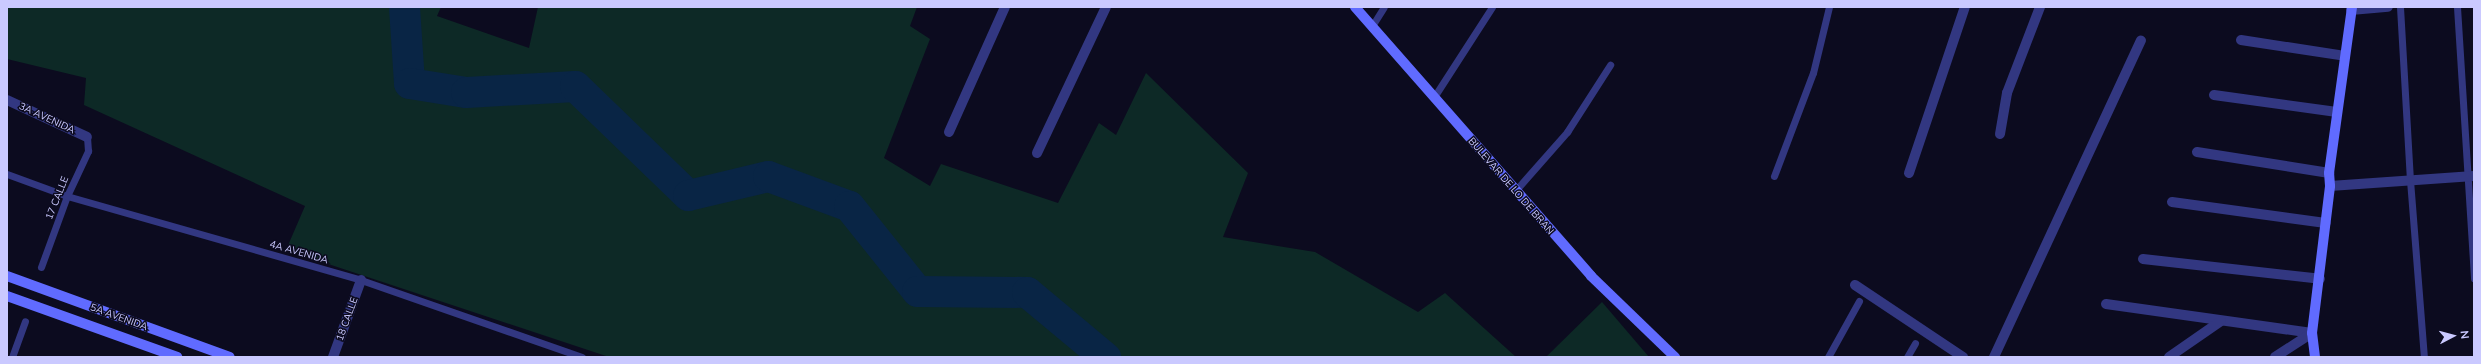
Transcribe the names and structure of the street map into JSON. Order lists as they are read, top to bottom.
{
  "streets": {
    "street": [
      "3A AVENIDA",
      "BULEVAR DE LO DE BRAN",
      "5A AVENIDA",
      "18 CALLE"
    ],
    "lane": ["17 CALLE", "4A AVENIDA"]
  },
  "crossings": [
    ["3A AVENIDA", "17 CALLE"],
    ["17 CALLE", "4A AVENIDA"],
    ["4A AVENIDA", "18 CALLE"]
  ],
  "north": "right"
}
